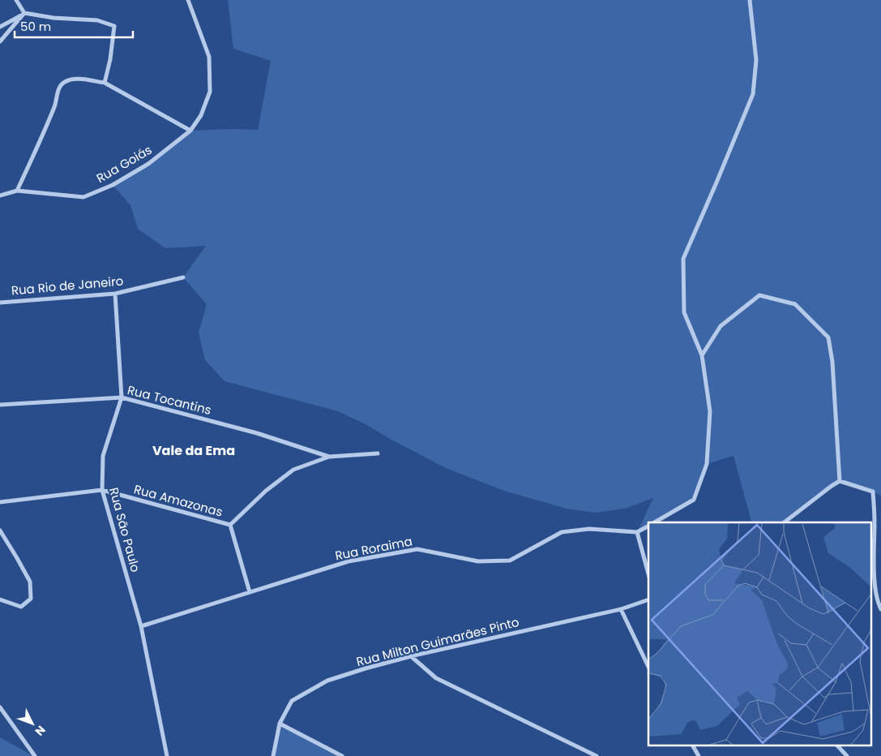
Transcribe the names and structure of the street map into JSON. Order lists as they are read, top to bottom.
{
  "streets": {
    "street": [
      "Rua Goiás",
      "Rua Rio de Janeiro",
      "Rua Tocantins",
      "Rua Amazonas",
      "Rua São Paulo",
      "Rua Roraima",
      "Rua Milton Guimarães Pinto"
    ]
  },
  "crossings": [
    ["Rua Rio de Janeiro", "Rua São Paulo"],
    ["Rua Tocantins", "Rua São Paulo"],
    ["Rua Amazonas", "Rua São Paulo"],
    ["Rua São Paulo", "Rua Roraima"]
  ],
  "districts": ["Vale da Ema"],
  "scale_bar": "50 m",
  "north": "bottom right"
}
